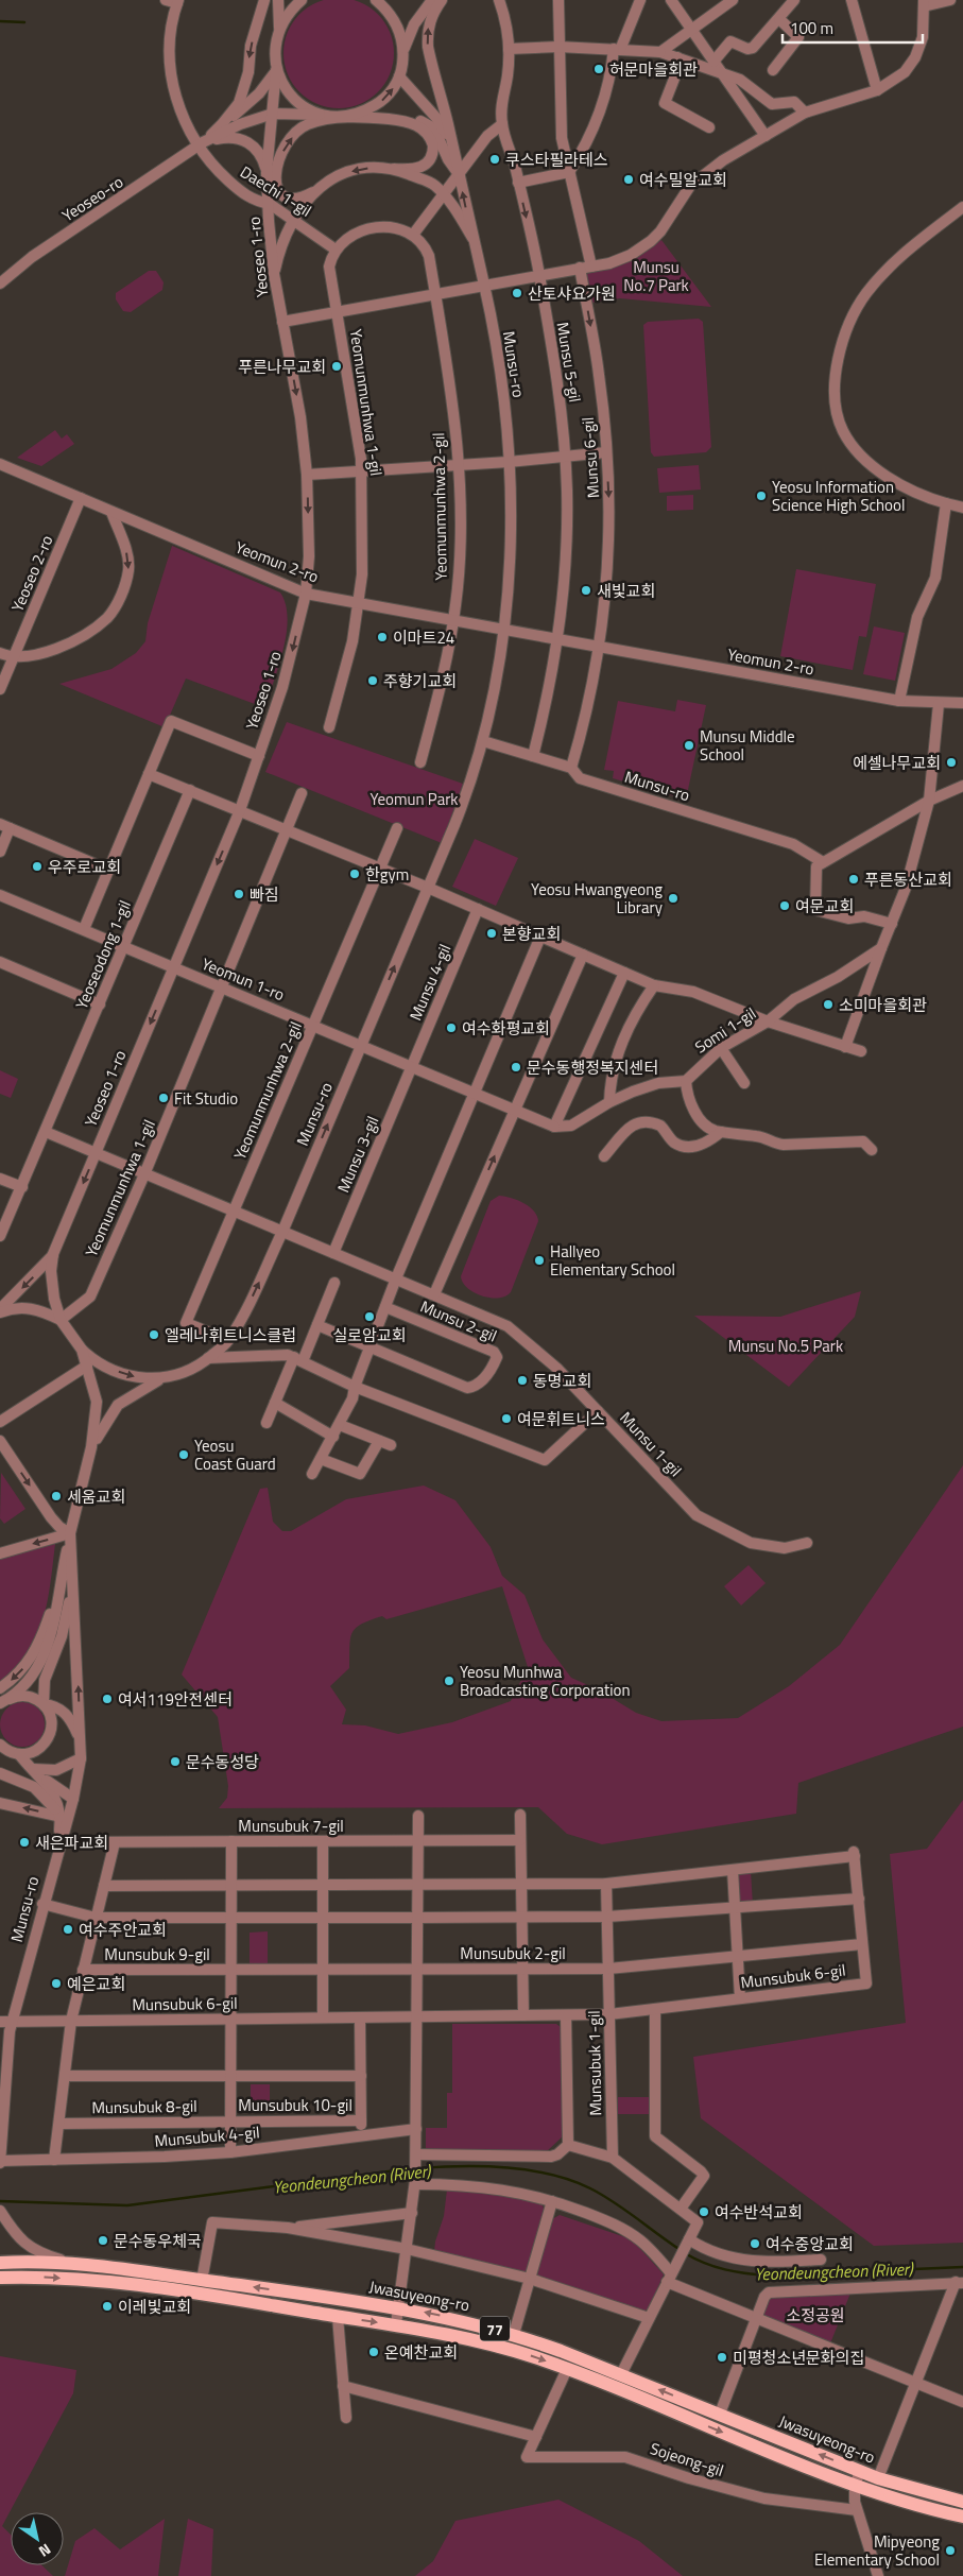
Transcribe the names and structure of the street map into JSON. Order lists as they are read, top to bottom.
{
  "streets": {
    "main road": ["Jwasuyeong-ro", "77"],
    "street": [
      "Daechi 1-gil",
      "Yeoseo-ro",
      "Yeoseo 1-ro",
      "Munsu 5-gil",
      "Munsu-ro",
      "Yeomunmunhwa 1-gil",
      "Munsu 6-gil",
      "Yeomunmunhwa 2-gil",
      "Yeomun 2-ro",
      "Yeoseo 2-ro",
      "Yeoseodong 1-gil",
      "Yeomun 1-ro",
      "Munsu 4-gil",
      "Somi 1-gil",
      "Munsu 3-gil",
      "Munsu 2-gil",
      "Munsu 1-gil",
      "Munsubuk 7-gil",
      "Munsubuk 2-gil",
      "Munsubuk 9-gil",
      "Munsubuk 6-gil",
      "Munsubuk 1-gil",
      "Munsubuk 10-gil",
      "Munsubuk 8-gil",
      "Munsubuk 4-gil",
      "Sojeong-gil"
    ]
  },
  "crossings": [
    ["Daechi 1-gil", "Yeoseo-ro"],
    ["Daechi 1-gil", "Yeoseo 1-ro"],
    ["Daechi 1-gil", "Yeomunmunhwa 1-gil"],
    ["Yeoseo 1-ro", "Yeomunmunhwa 1-gil"],
    ["Yeoseo 1-ro", "Yeomun 2-ro"],
    ["Yeoseo 1-ro", "Yeomun 1-ro"],
    ["Yeoseo 1-ro", "Munsu 1-gil"],
    ["Munsu 5-gil", "Yeomun 2-ro"],
    ["Munsu-ro", "Yeomunmunhwa 2-gil"],
    ["Munsu-ro", "Yeomun 2-ro"],
    ["Munsu-ro", "Yeomun 1-ro"],
    ["Munsu-ro", "Munsu 1-gil"],
    ["Munsu-ro", "Munsubuk 6-gil"],
    ["Munsu-ro", "Munsubuk 4-gil"],
    ["Yeomunmunhwa 1-gil", "Yeomun 2-ro"],
    ["Yeomunmunhwa 1-gil", "Yeomun 1-ro"],
    ["Yeomunmunhwa 1-gil", "Munsu 1-gil"],
    ["Munsu 6-gil", "Yeomun 2-ro"],
    ["Yeomunmunhwa 2-gil", "Yeomun 2-ro"],
    ["Yeomunmunhwa 2-gil", "Yeomun 1-ro"],
    ["Yeomunmunhwa 2-gil", "Munsu 1-gil"],
    ["Yeomun 2-ro", "Yeoseo 2-ro"],
    ["Yeoseodong 1-gil", "Yeomun 1-ro"],
    ["Yeomun 1-ro", "Munsu 4-gil"],
    ["Yeomun 1-ro", "Munsu 3-gil"],
    ["Munsu 4-gil", "Munsu 3-gil"],
    ["Munsu 3-gil", "Munsu 1-gil"],
    ["Munsubuk 7-gil", "Munsubuk 9-gil"],
    ["Munsubuk 7-gil", "Munsubuk 10-gil"],
    ["Munsubuk 2-gil", "Munsubuk 9-gil"],
    ["Munsubuk 2-gil", "Munsubuk 1-gil"],
    ["Munsubuk 9-gil", "Munsubuk 6-gil"],
    ["Munsubuk 9-gil", "Munsubuk 10-gil"],
    ["Munsubuk 6-gil", "Munsubuk 1-gil"],
    ["Munsubuk 6-gil", "Munsubuk 10-gil"],
    ["Munsubuk 10-gil", "Munsubuk 8-gil"],
    ["Munsubuk 10-gil", "Munsubuk 4-gil"],
    ["Jwasuyeong-ro", "Sojeong-gil"]
  ],
  "one_way": ["Yeoseo 1-ro", "Munsu 6-gil"],
  "water": ["Yeondeungcheon (River)"],
  "parks": [
    "Munsu No.7 Park",
    "Yeomun Park",
    "Munsu No.5 Park",
    "소정공원"
  ],
  "places": [
    "허문마을회관",
    "쿠스타필라테스",
    "여수밀알교회",
    "산토샤요가원",
    "푸른나무교회",
    "Yeosu Information Science High School",
    "새빛교회",
    "이마트24",
    "주향기교회",
    "Munsu Middle School",
    "에셀나무교회",
    "우주로교회",
    "한gym",
    "푸른동산교회",
    "빠짐",
    "Yeosu Hwangyeong Library",
    "여문교회",
    "본향교회",
    "소미마을회관",
    "여수화평교회",
    "문수동행정복지센터",
    "Fit Studio",
    "Hallyeo Elementary School",
    "실로암교회",
    "엘레나휘트니스클럽",
    "동명교회",
    "여문휘트니스",
    "Yeosu Coast Guard",
    "세움교회",
    "Yeosu Munhwa Broadcasting Corporation",
    "여서119안전센터",
    "문수동성당",
    "새은파교회",
    "여수주안교회",
    "예은교회",
    "여수반석교회",
    "문수동우체국",
    "여수중앙교회",
    "이레빛교회",
    "온예찬교회",
    "미평청소년문화의집",
    "Mipyeong Elementary School"
  ],
  "scale_bar": "100 m",
  "north": "bottom right"
}
